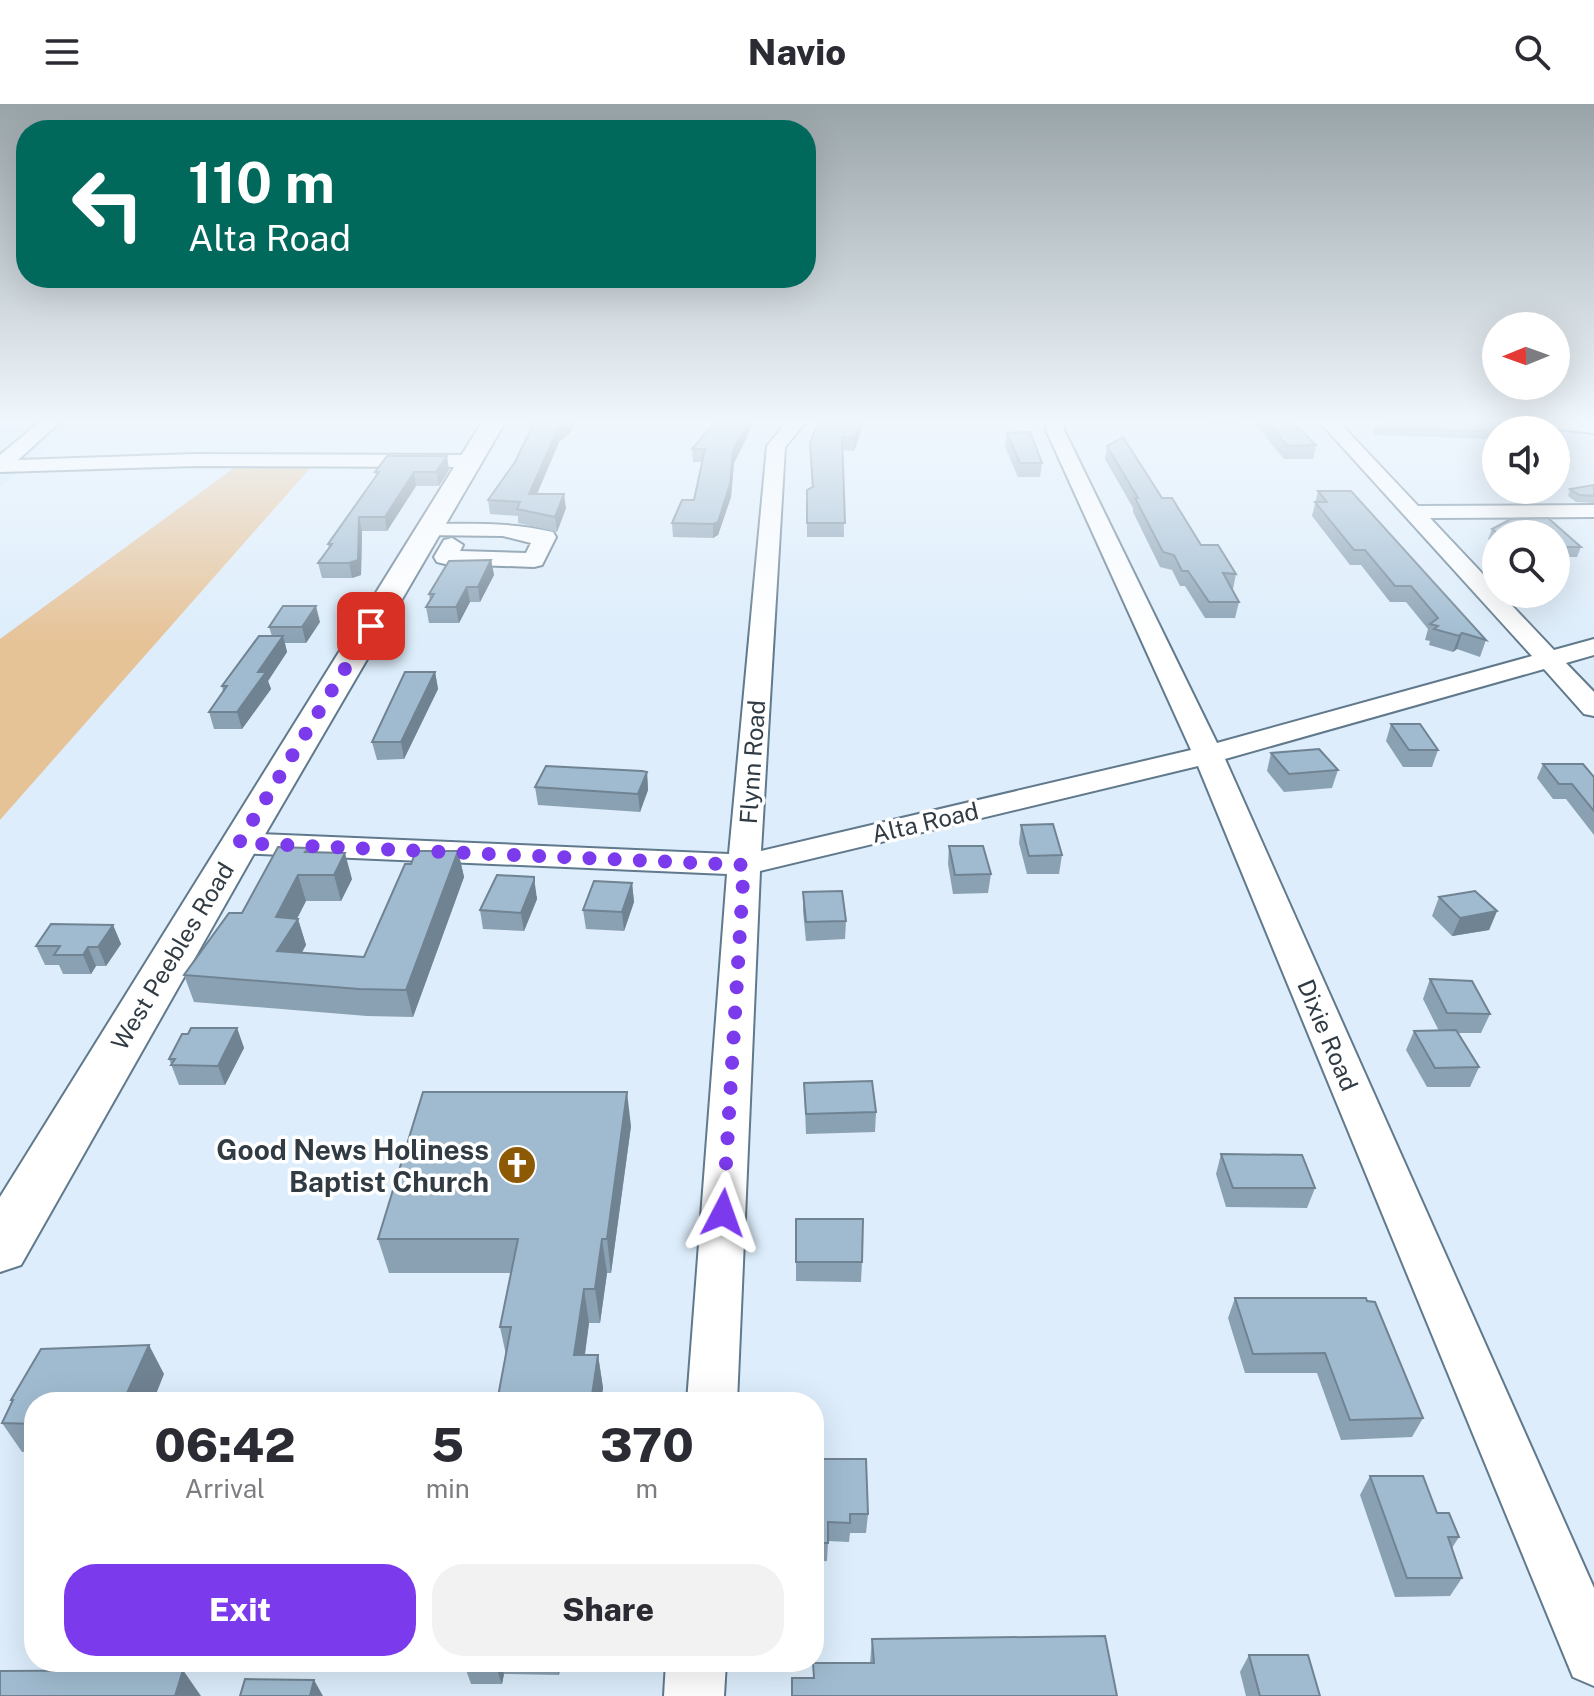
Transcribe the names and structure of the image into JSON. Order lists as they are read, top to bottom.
{
  "streets": {
    "main road": ["West Peebles Road"],
    "street": ["Flynn Road", "Alta Road", "Dixie Road"]
  },
  "crossings": [
    ["Flynn Road", "Alta Road"],
    ["Alta Road", "West Peebles Road"],
    ["Alta Road", "Dixie Road"]
  ],
  "places": {
    "church": ["Good News Holiness Baptist Church"]
  },
  "north": "left",
  "page": {
    "header": "Navio",
    "turn": ["110 m", "Alta Road"],
    "eta": [
      "06:42",
      "Arrival",
      "5",
      "min",
      "370",
      "m"
    ],
    "buttons": ["Exit", "Share"]
  }
}
